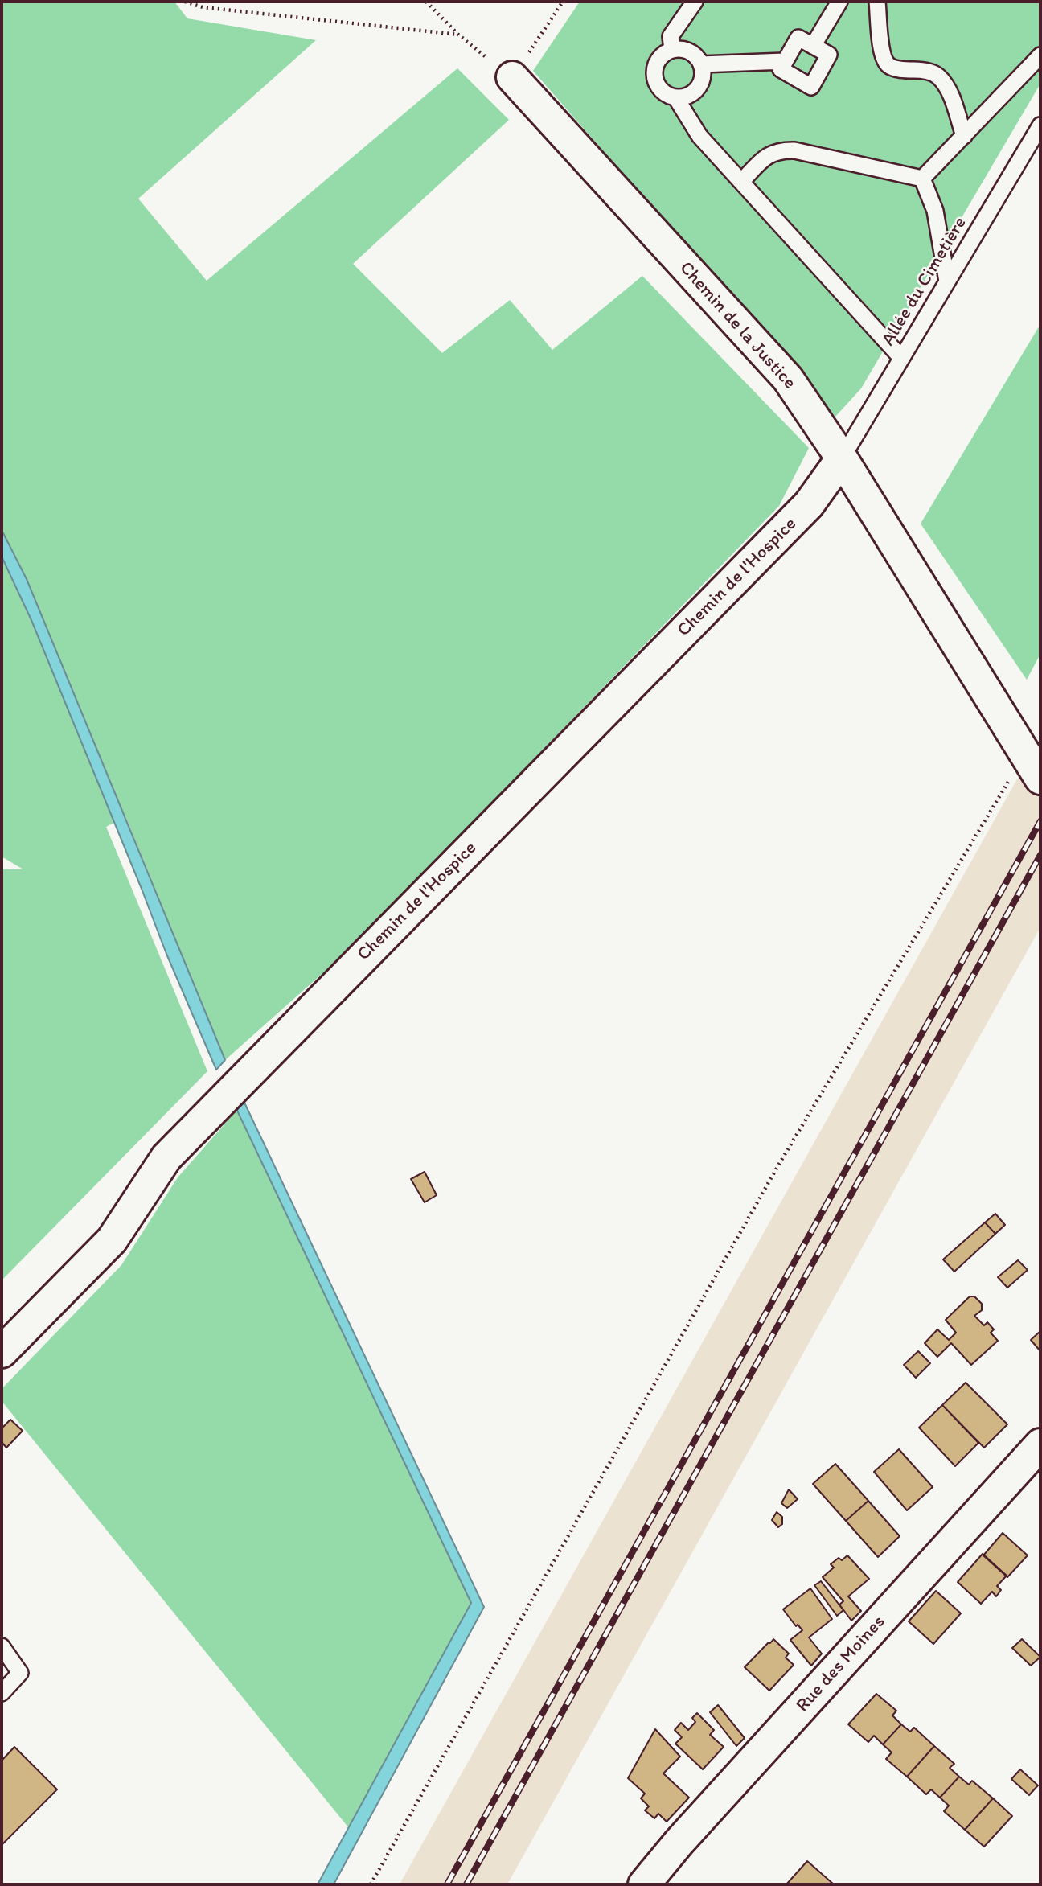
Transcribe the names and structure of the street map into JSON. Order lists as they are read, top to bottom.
{
  "streets": {
    "street": ["Chemin de la Justice", "Chemin de l'Hospice", "Rue des Moines"],
    "lane": ["Allée du Cimetière"]
  },
  "crossings": [
    ["Allée du Cimetière", "Chemin de la Justice"],
    ["Allée du Cimetière", "Chemin de l'Hospice"],
    ["Chemin de la Justice", "Chemin de l'Hospice"]
  ]
}
